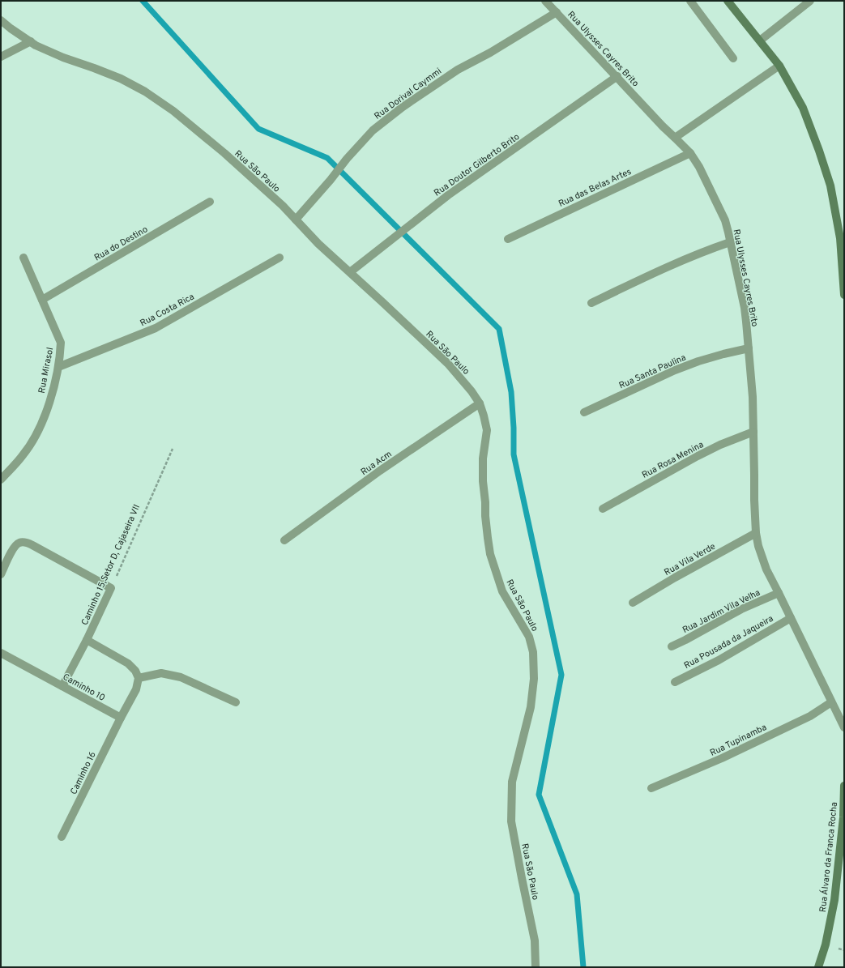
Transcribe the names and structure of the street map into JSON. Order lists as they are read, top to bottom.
{
  "streets": {
    "main road": ["Rua Álvaro da Franca Rocha"],
    "street": [
      "Rua Ulysses Cayres Brito",
      "Rua Dorival Caymmi",
      "Rua Doutor Gilberto Brito",
      "Rua São Paulo",
      "Rua das Belas Artes",
      "Rua do Destino",
      "Rua Costa Rica",
      "Rua Mirasol",
      "Rua Santa Paulina",
      "Rua Rosa Menina",
      "Rua Acm",
      "Rua Vila Verde",
      "Caminho 15,Setor D, Cajaseira VII",
      "Rua Jardim Vila Velha",
      "Rua Pousada da Jaqueira",
      "Caminho 10",
      "Rua Tupinamba",
      "Caminho 16"
    ]
  },
  "crossings": [
    ["Rua Ulysses Cayres Brito", "Rua Dorival Caymmi"],
    ["Rua Ulysses Cayres Brito", "Rua Doutor Gilberto Brito"],
    ["Rua Ulysses Cayres Brito", "Rua das Belas Artes"],
    ["Rua Ulysses Cayres Brito", "Rua Santa Paulina"],
    ["Rua Ulysses Cayres Brito", "Rua Rosa Menina"],
    ["Rua Ulysses Cayres Brito", "Rua Vila Verde"],
    ["Rua Ulysses Cayres Brito", "Rua Jardim Vila Velha"],
    ["Rua Ulysses Cayres Brito", "Rua Pousada da Jaqueira"],
    ["Rua Dorival Caymmi", "Rua São Paulo"],
    ["Rua Doutor Gilberto Brito", "Rua São Paulo"],
    ["Rua São Paulo", "Rua Acm"],
    ["Rua do Destino", "Rua Mirasol"],
    ["Rua Costa Rica", "Rua Mirasol"],
    ["Caminho 15,Setor D, Cajaseira VII", "Caminho 10"],
    ["Caminho 10", "Caminho 16"]
  ]
}
